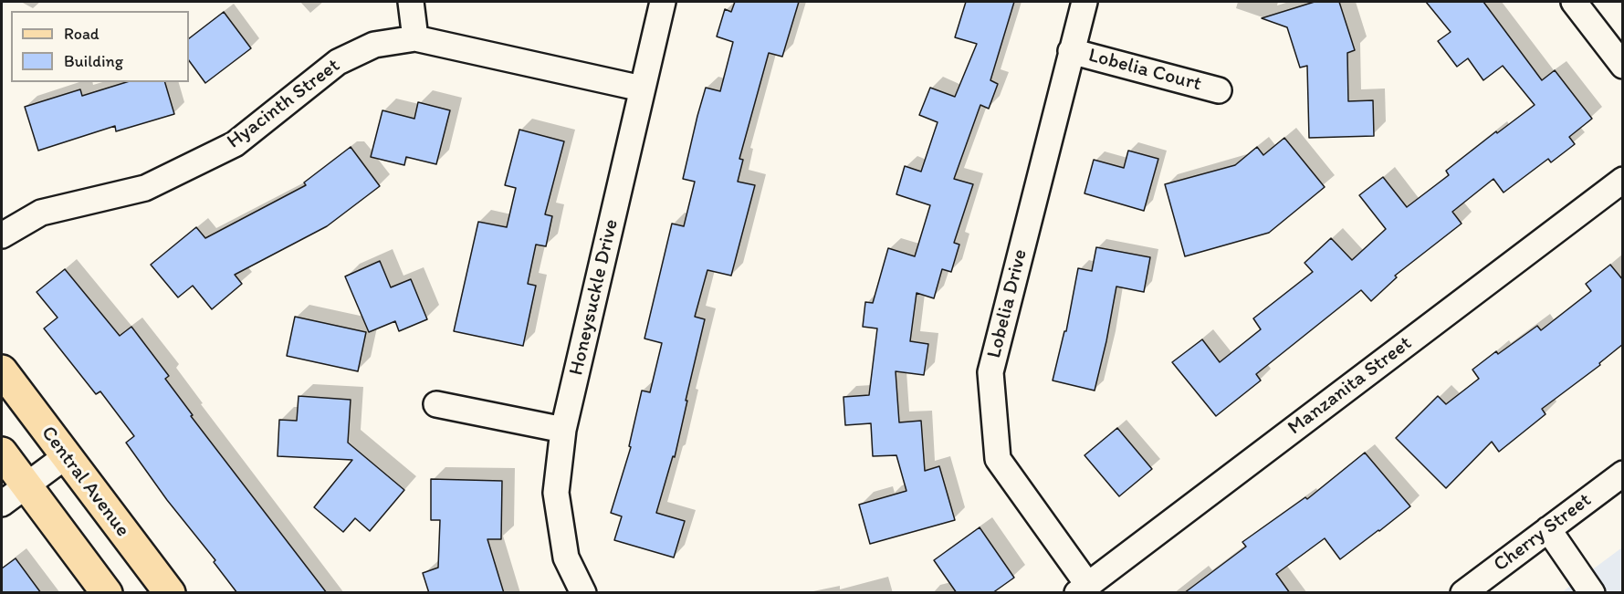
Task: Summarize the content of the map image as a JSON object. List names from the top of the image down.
{
  "streets": {
    "main road": ["Central Avenue"],
    "street": [
      "Lobelia Court",
      "Hyacinth Street",
      "Honeysuckle Drive",
      "Lobelia Drive",
      "Manzanita Street",
      "Cherry Street"
    ]
  },
  "crossings": [
    ["Lobelia Court", "Lobelia Drive"],
    ["Hyacinth Street", "Honeysuckle Drive"],
    ["Lobelia Drive", "Manzanita Street"]
  ],
  "legend": ["Road", "Building"]
}
